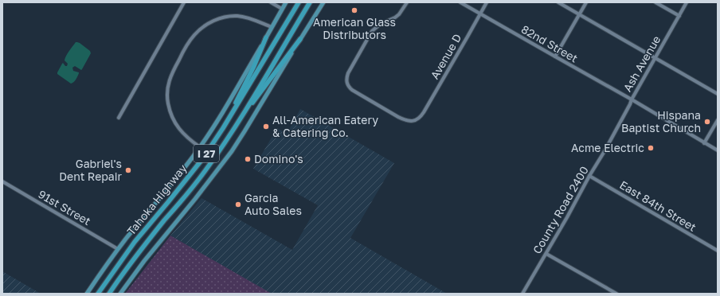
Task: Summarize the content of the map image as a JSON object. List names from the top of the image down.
{
  "streets": {
    "highway": ["I 27", "Tahoka Highway"],
    "street": [
      "82nd Street",
      "Avenue D",
      "Ash Avenue",
      "East 84th Street",
      "91st Street",
      "County Road 2400"
    ]
  },
  "crossings": [
    ["82nd Street", "Avenue D"],
    ["82nd Street", "Ash Avenue"],
    ["Ash Avenue", "County Road 2400"],
    ["Tahoka Highway", "91st Street"],
    ["East 84th Street", "County Road 2400"]
  ],
  "places": [
    "American Glass Distributors",
    "Hispana Baptist Church",
    "All-American Eatery & Catering Co.",
    "Acme Electric",
    "Domino's",
    "Gabriel's Dent Repair",
    "Garcia Auto Sales"
  ]
}
